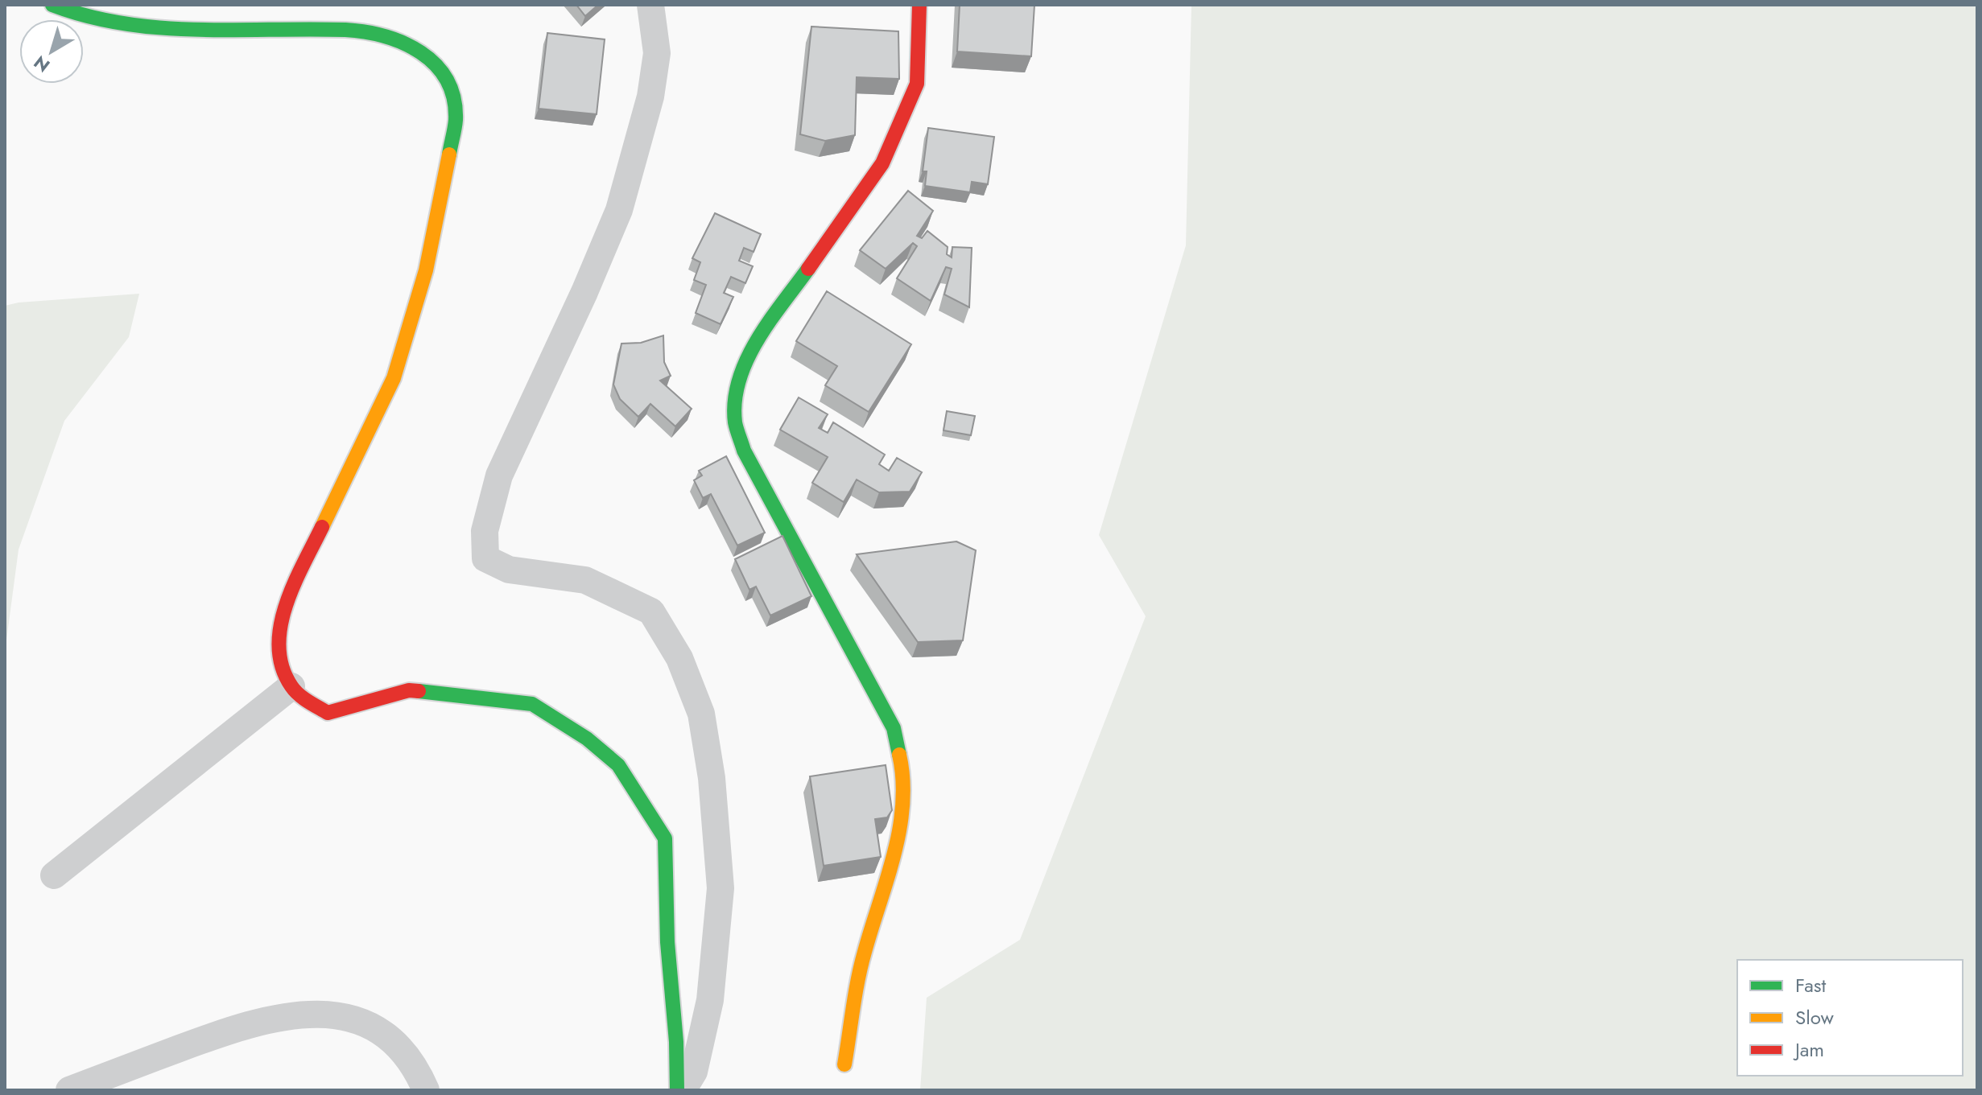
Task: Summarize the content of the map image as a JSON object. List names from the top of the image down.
{
  "legend": ["Fast", "Slow", "Jam"],
  "north": "bottom left"
}
